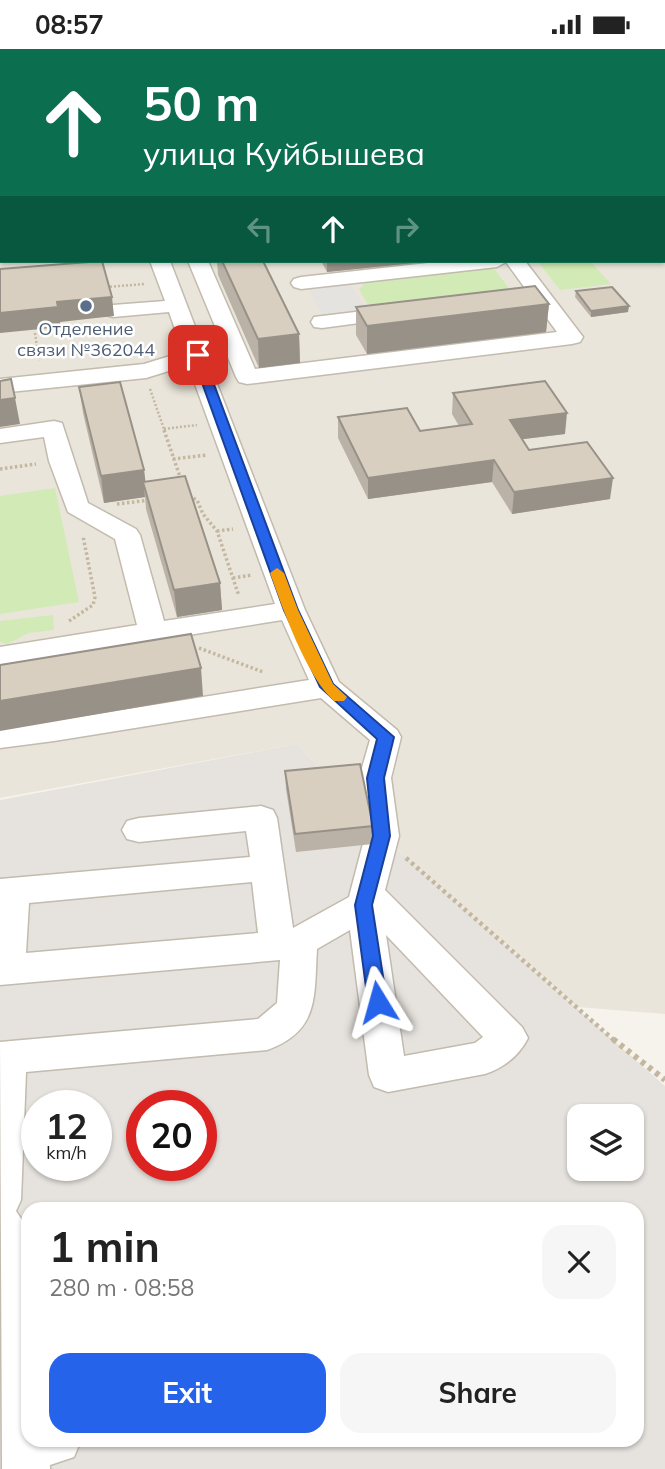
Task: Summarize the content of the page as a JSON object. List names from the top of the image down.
{
  "places": ["Отделение связи №362044"],
  "page": {
    "status": "08:57",
    "turn": ["50 m", "улица Куйбышева"],
    "speed": "12 km/h",
    "limit": "20",
    "heading": ["1 min", "280 m · 08:58"],
    "buttons": ["Exit", "Share"]
  }
}
